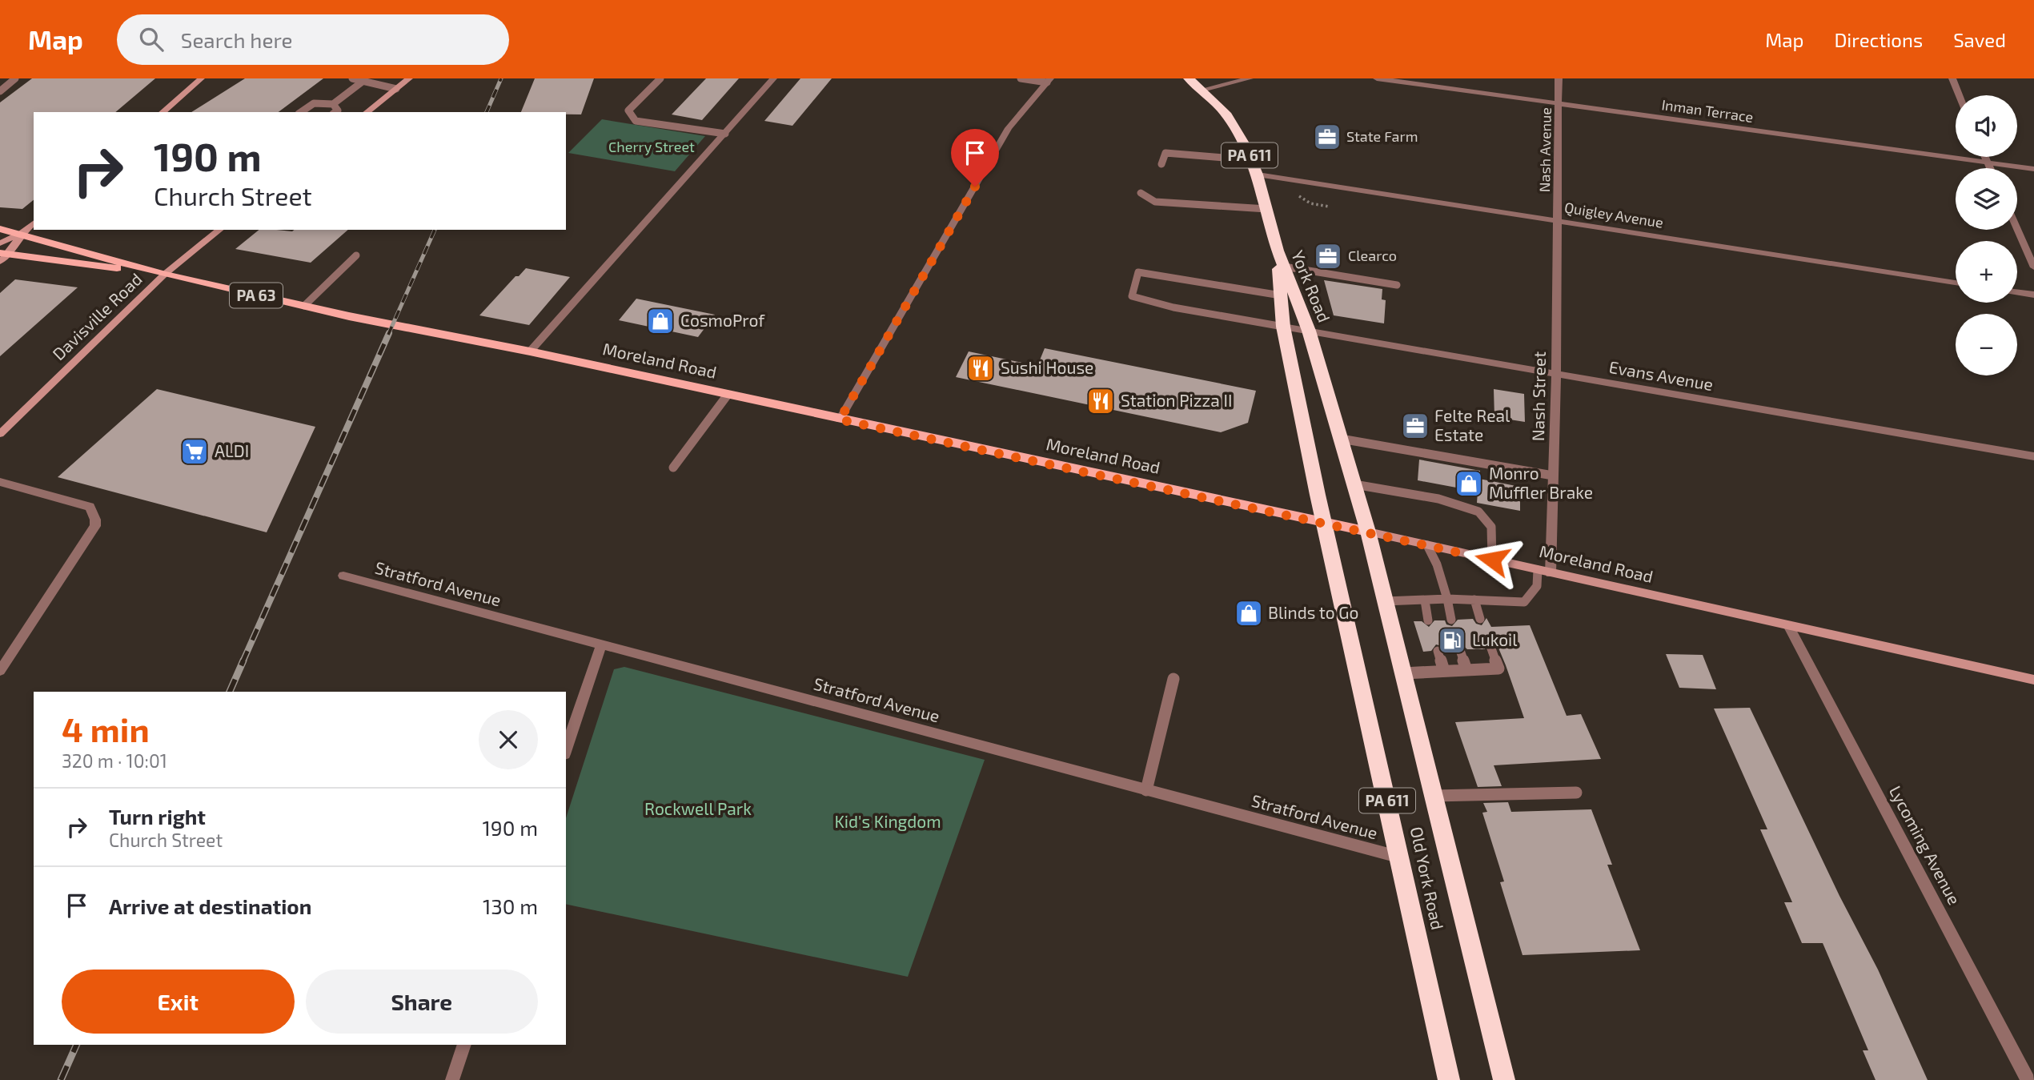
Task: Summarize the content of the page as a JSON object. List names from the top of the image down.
{
  "streets": {
    "highway": ["PA 611", "York Road", "Old York Road"],
    "main road": ["PA 63", "Davisville Road", "Moreland Road"],
    "street": [
      "Inman Terrace",
      "Nash Avenue",
      "Quigley Avenue",
      "Evans Avenue",
      "Nash Street",
      "Stratford Avenue",
      "Lycoming Avenue"
    ]
  },
  "crossings": [
    ["Inman Terrace", "Nash Avenue"],
    ["Nash Avenue", "Quigley Avenue"],
    ["Nash Avenue", "Nash Street"],
    ["PA 611", "Quigley Avenue"],
    ["PA 611", "York Road"],
    ["Quigley Avenue", "Nash Street"],
    ["York Road", "Moreland Road"],
    ["York Road", "Evans Avenue"],
    ["York Road", "Old York Road"],
    ["PA 63", "Davisville Road"],
    ["PA 63", "Moreland Road"],
    ["Davisville Road", "Moreland Road"],
    ["Moreland Road", "Nash Street"],
    ["Moreland Road", "Lycoming Avenue"],
    ["Moreland Road", "Old York Road"],
    ["Evans Avenue", "Nash Street"],
    ["Stratford Avenue", "Old York Road"]
  ],
  "parks": ["Cherry Street", "Rockwell Park", "Kid's Kingdom"],
  "places": {
    "office": ["State Farm", "Clearco", "Felte Real Estate"],
    "shop": ["CosmoProf", "Monro Muffler Brake", "Blinds to Go"],
    "restaurant": ["Sushi House", "Station Pizza II"],
    "supermarket": ["ALDI"],
    "fuel station": ["Lukoil"]
  },
  "page": {
    "header": "Map",
    "search": "Search here",
    "nav": ["Map", "Directions", "Saved"],
    "map_buttons": ["+", "−"],
    "turn": ["190 m", "Church Street"],
    "heading": ["4 min", "320 m · 10:01"],
    "list": [
      {
        "name": "Turn right",
        "note": "Church Street",
        "value": "190 m"
      },
      {
        "name": "Arrive at destination",
        "value": "130 m"
      }
    ],
    "buttons": ["Exit", "Share"]
  }
}
